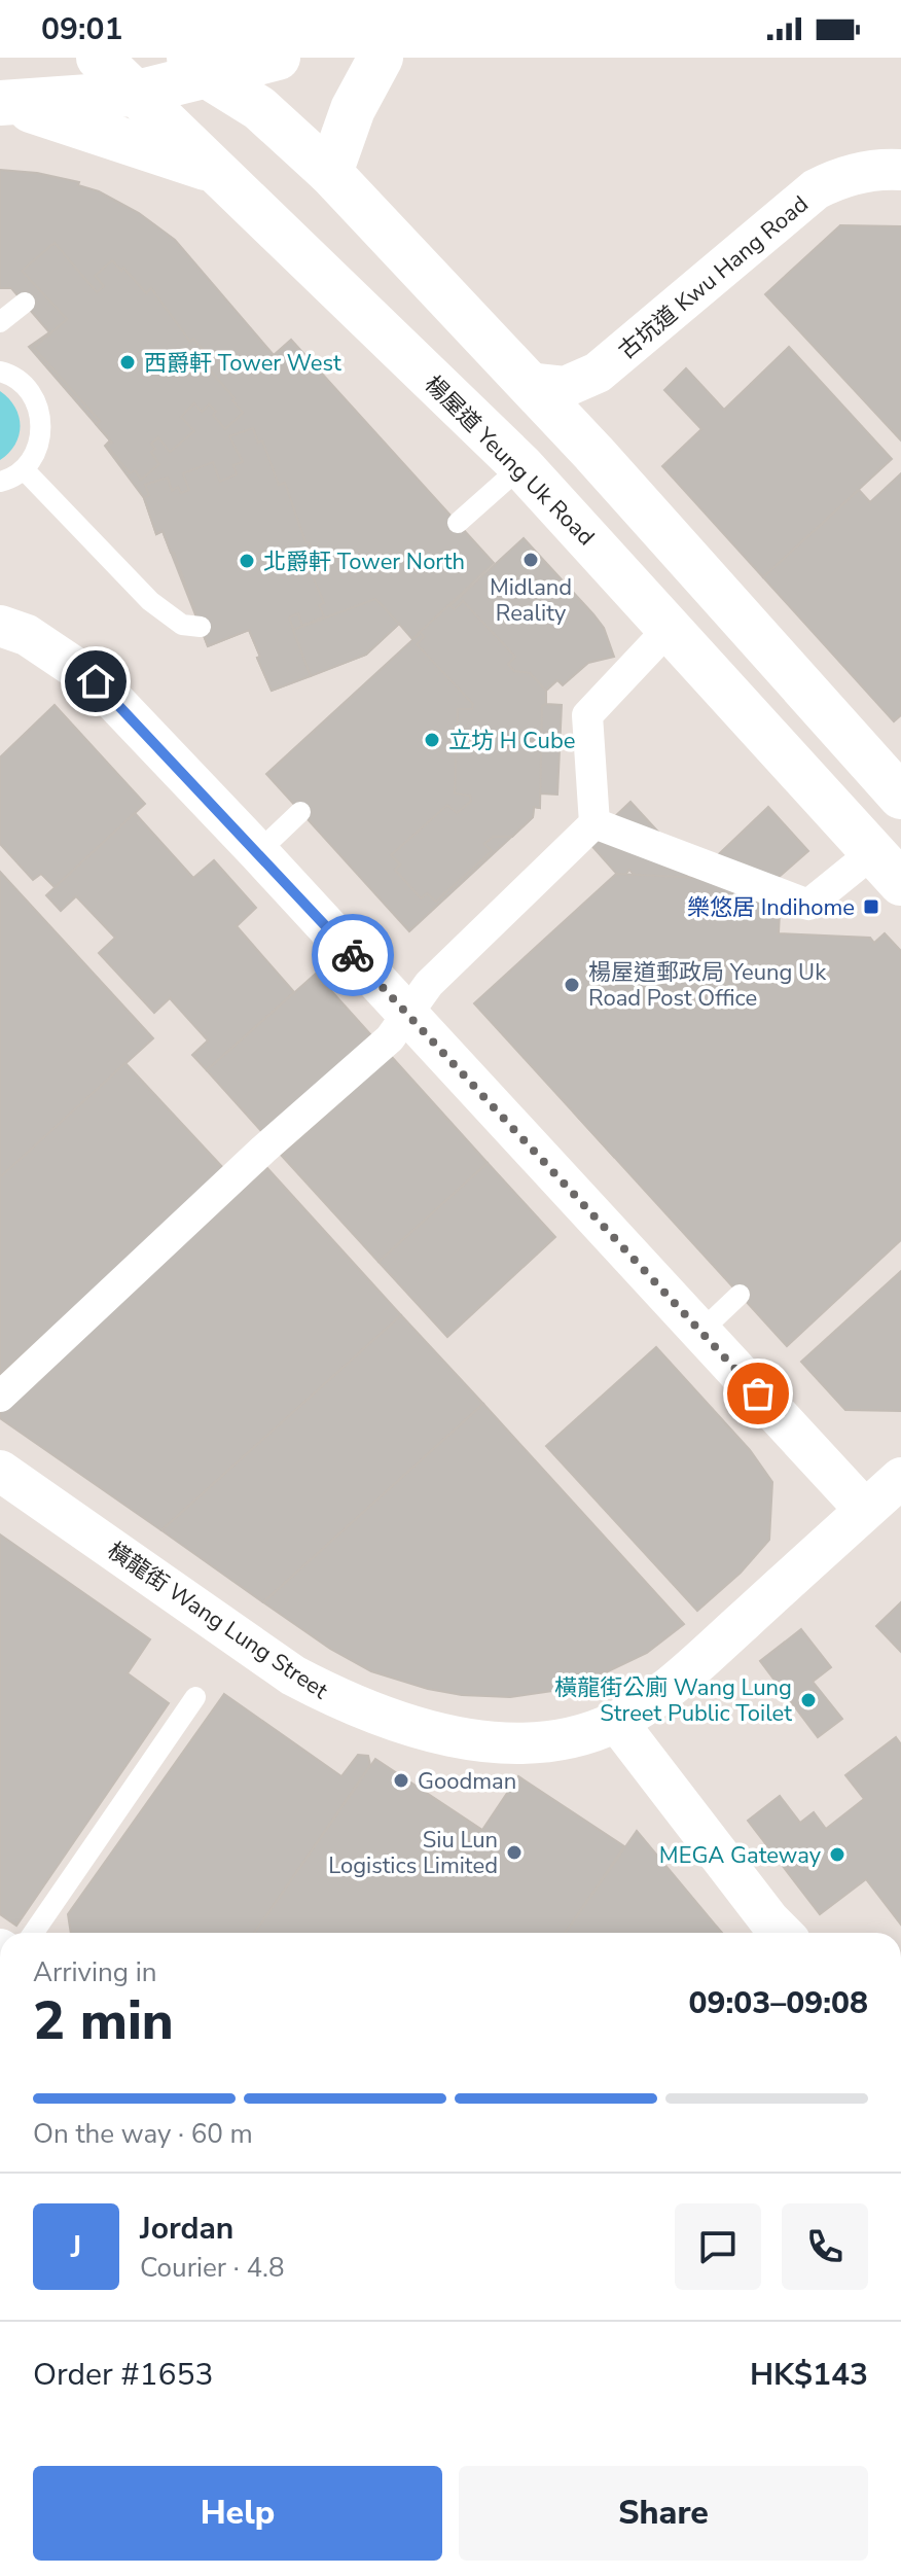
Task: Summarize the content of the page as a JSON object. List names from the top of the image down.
{
  "streets": {
    "main road": ["楊屋道 Yeung Uk Road"],
    "street": ["古坑道 Kwu Hang Road", "橫龍街 Wang Lung Street"]
  },
  "places": {
    "other": [
      "西爵軒 Tower West",
      "Midland Reality",
      "北爵軒 Tower North",
      "立坊 H Cube",
      "楊屋道郵政局 Yeung Uk Road Post Office",
      "橫龍街公廁 Wang Lung Street Public Toilet",
      "Goodman",
      "Siu Lun Logistics Limited",
      "MEGA Gateway"
    ],
    "transit": ["樂悠居 Indihome"]
  },
  "page": {
    "status": "09:01",
    "heading": ["2 min", "Arriving in", "09:03–09:08"],
    "panel": [
      "Jordan",
      "Courier · 4.8",
      "Order #1653",
      "HK$143"
    ],
    "bar": "On the way · 60 m",
    "round": "J",
    "buttons": ["Help", "Share"]
  }
}
